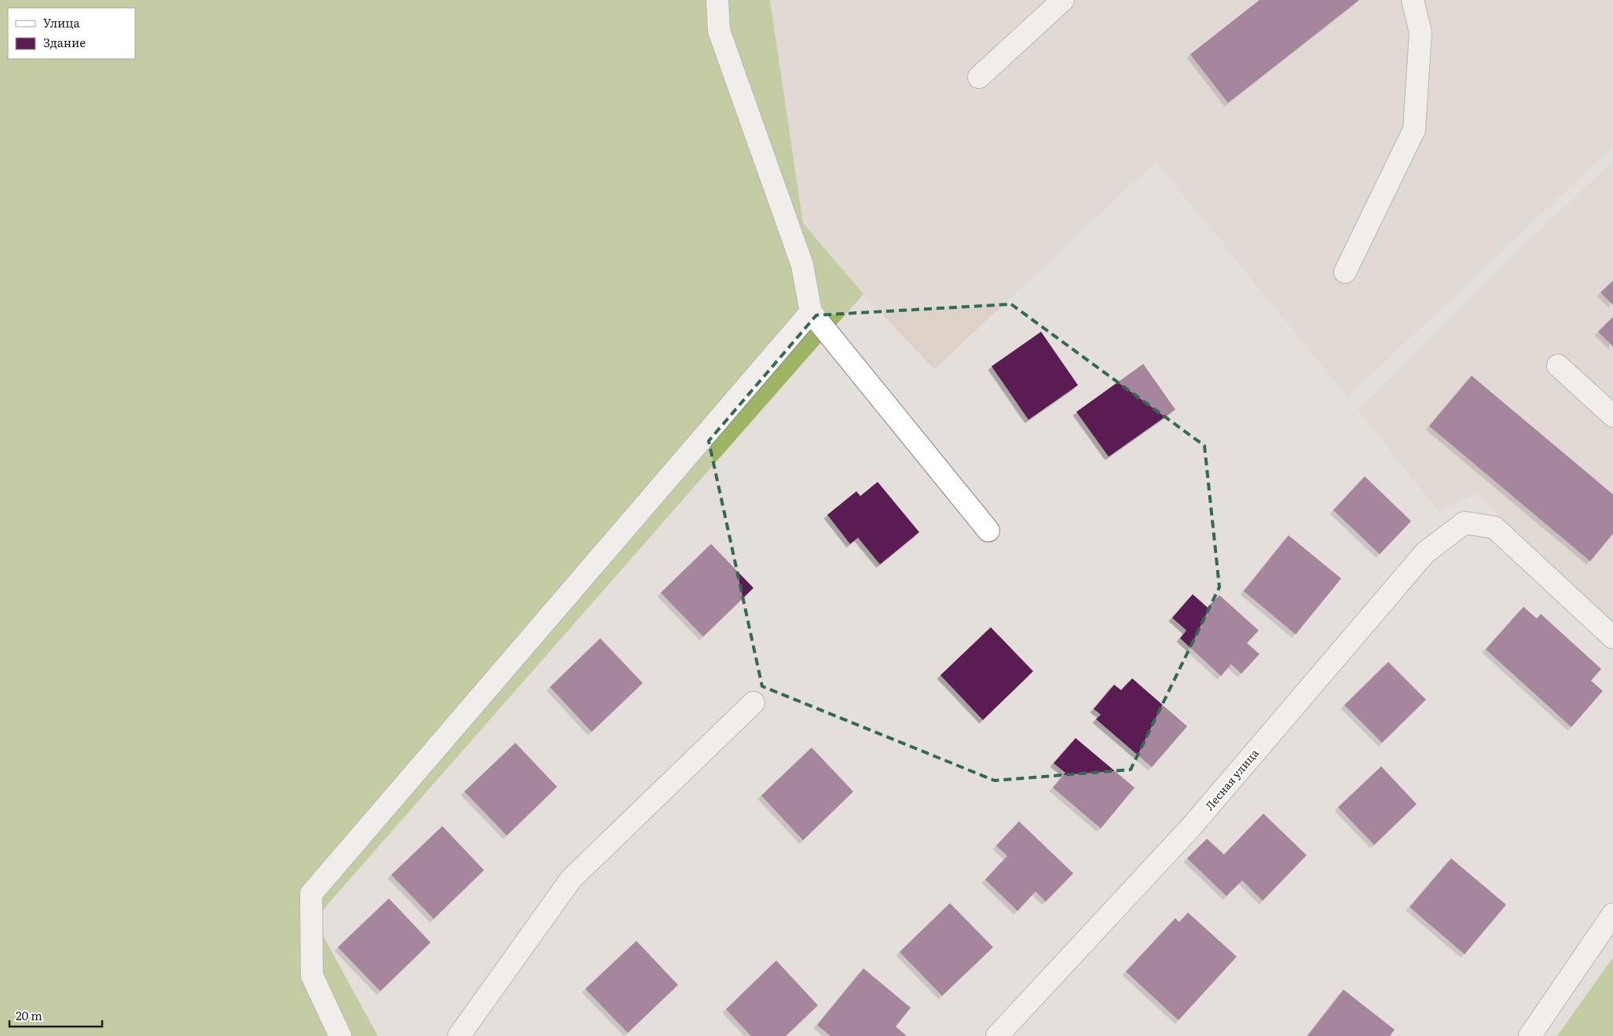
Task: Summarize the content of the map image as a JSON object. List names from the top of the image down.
{
  "streets": {
    "street": ["Лесная улица"]
  },
  "legend": ["Улица", "Здание"],
  "scale_bar": "20 m"
}
